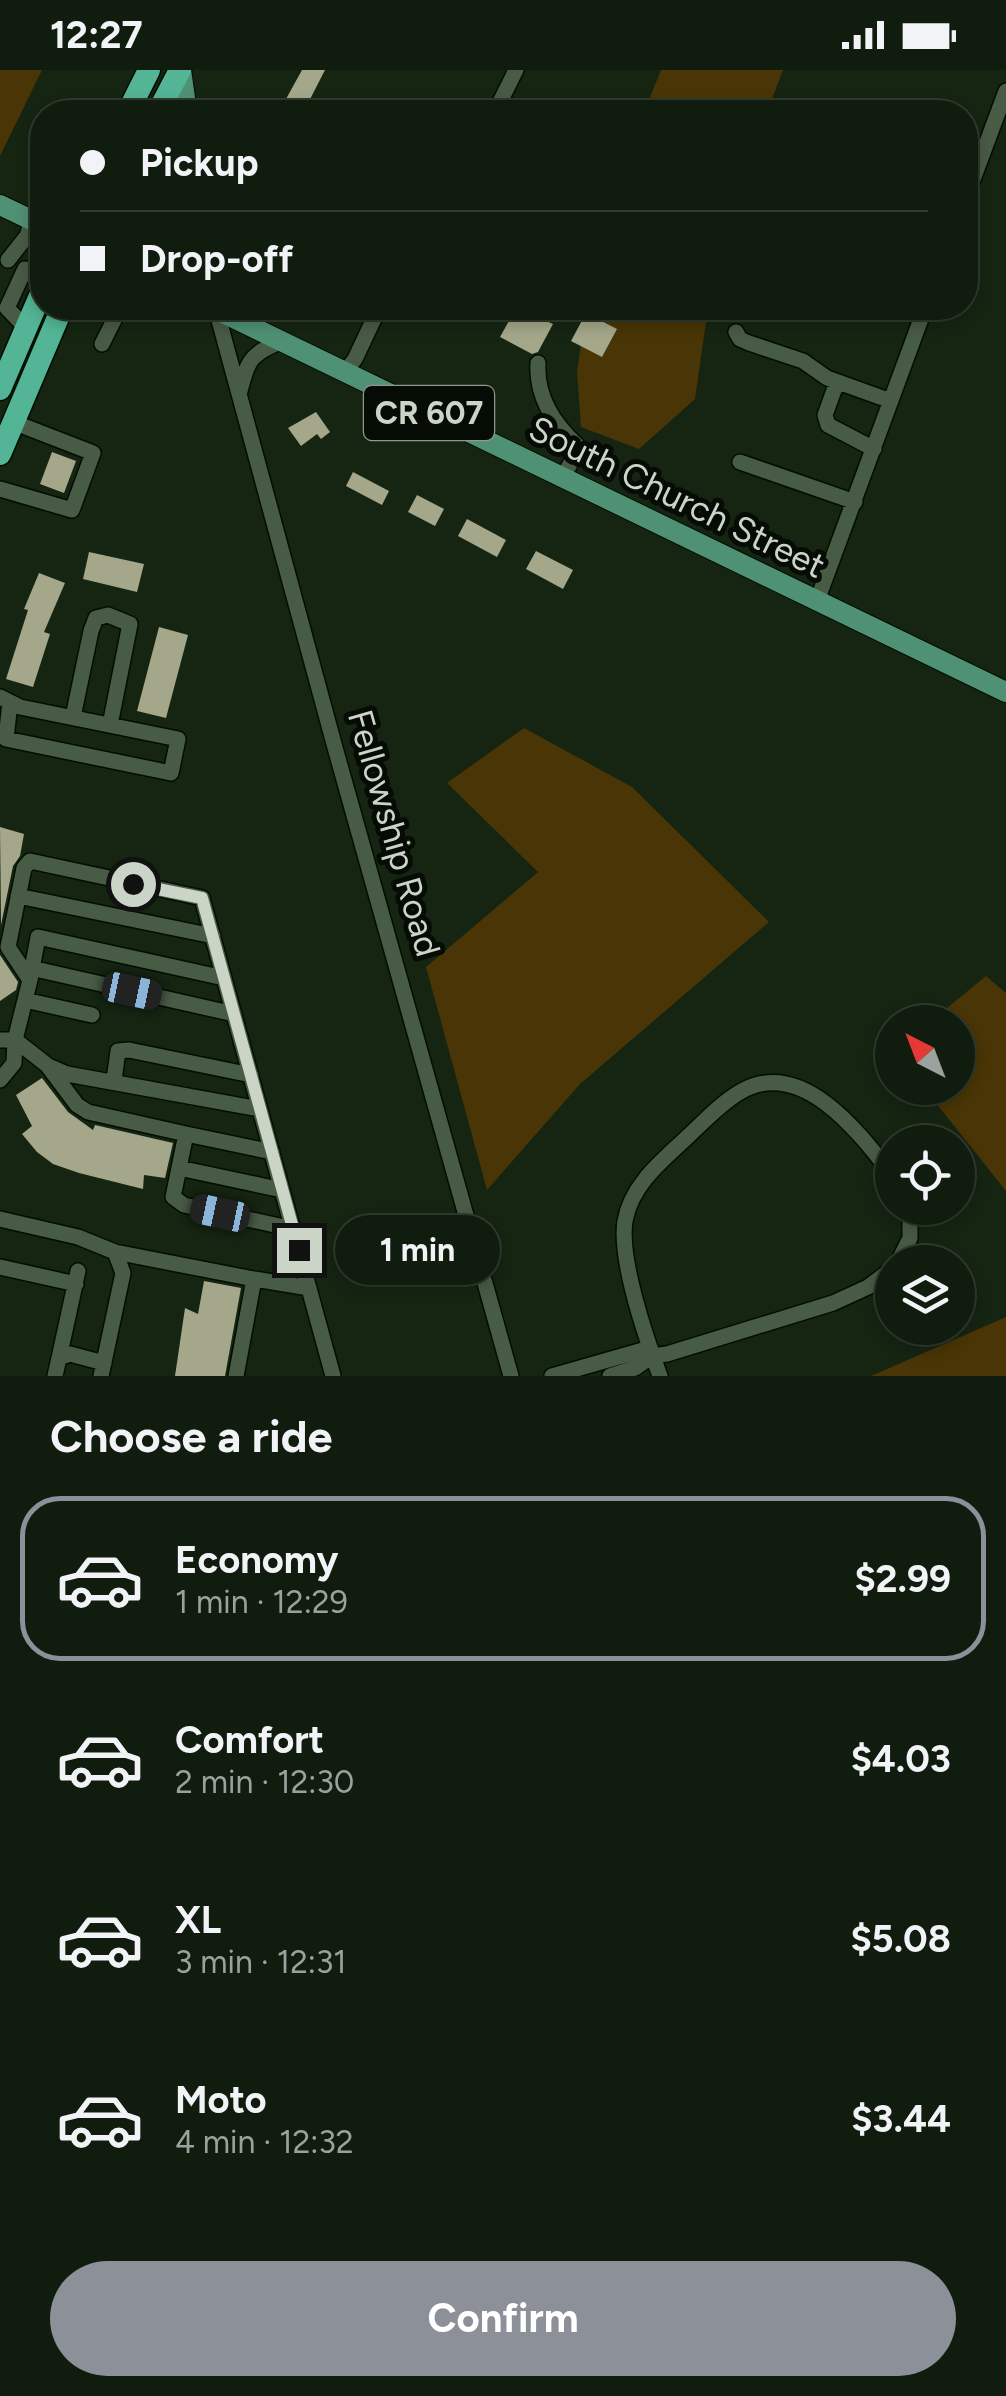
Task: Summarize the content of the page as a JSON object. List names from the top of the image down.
{
  "streets": {
    "main road": ["CR 607", "South Church Street"],
    "street": ["Fellowship Road"]
  },
  "north": "top left",
  "page": {
    "status": "12:27",
    "banner": ["Pickup", "Drop-off"],
    "bubble": "1 min",
    "heading": "Choose a ride",
    "list": [
      {
        "name": "Economy",
        "note": "1 min · 12:29",
        "value": "$2.99"
      },
      {
        "name": "Comfort",
        "note": "2 min · 12:30",
        "value": "$4.03"
      },
      {
        "name": "XL",
        "note": "3 min · 12:31",
        "value": "$5.08"
      },
      {
        "name": "Moto",
        "note": "4 min · 12:32",
        "value": "$3.44"
      }
    ],
    "buttons": "Confirm"
  }
}
